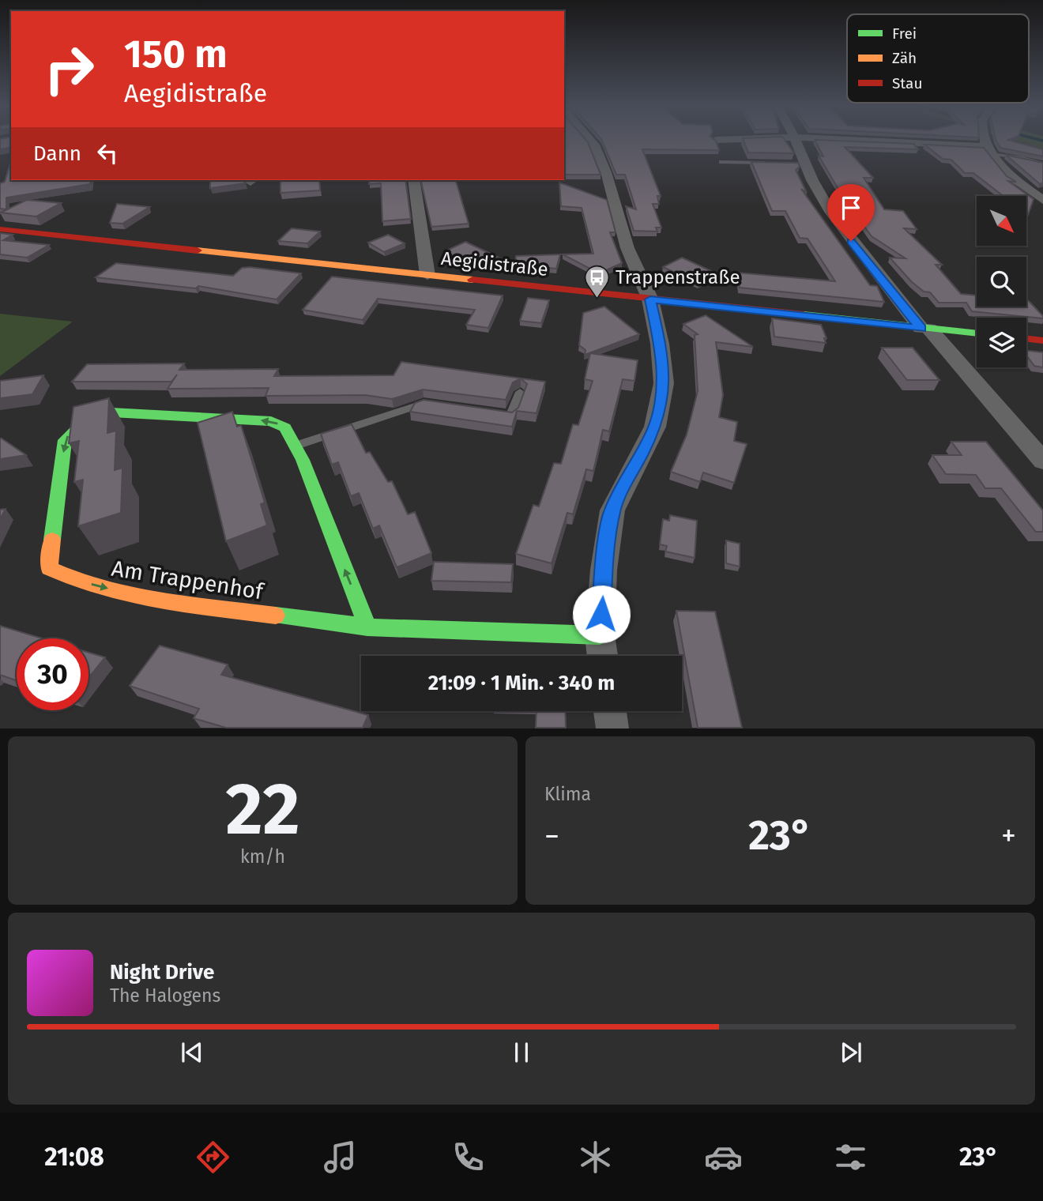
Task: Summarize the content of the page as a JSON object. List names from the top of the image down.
{
  "streets": {
    "street": ["Aegidistraße", "Am Trappenhof"]
  },
  "places": {
    "bus stop": ["Trappenstraße"]
  },
  "legend": ["Frei", "Zäh", "Stau"],
  "north": "bottom right",
  "page": {
    "turn": ["150 m", "Aegidistraße"],
    "then": "Dann",
    "limit": "30",
    "trip": "21:09 · 1 Min. · 340 m",
    "tile": [
      ["22", "km/h"],
      "Klima"
    ],
    "heat": ["−", "23°", "+"],
    "song": ["Night Drive", "The Halogens"],
    "tabs": ["21:08", "23°"]
  }
}
